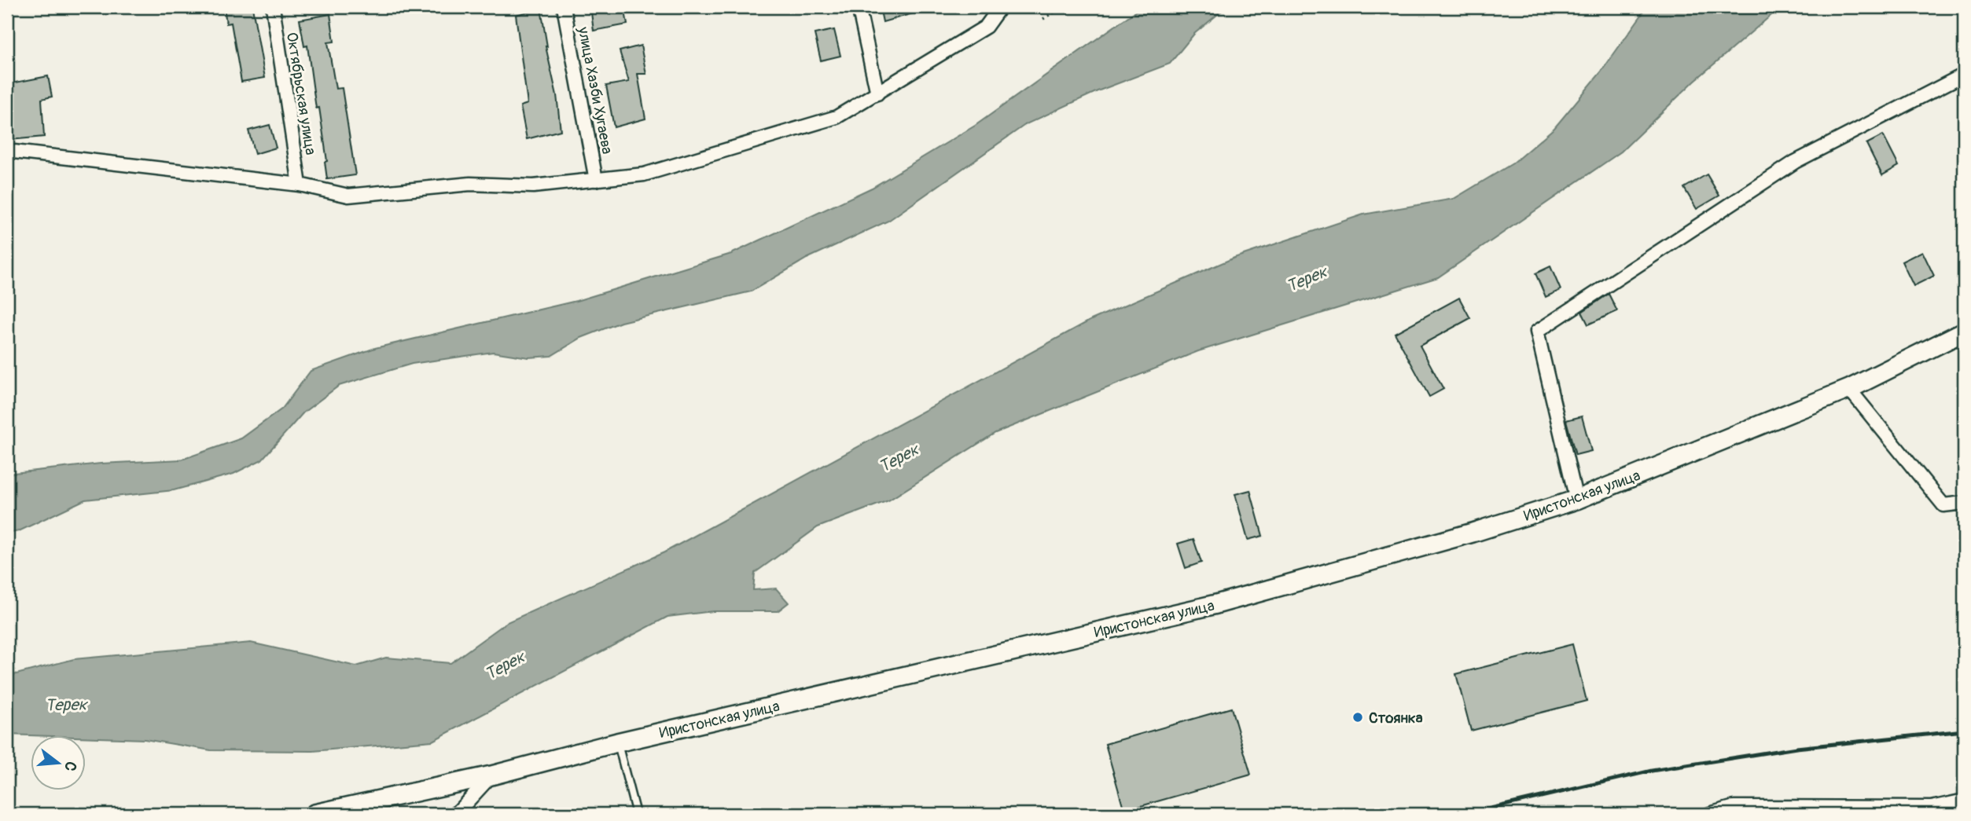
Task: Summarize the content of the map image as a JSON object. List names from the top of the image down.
{
  "streets": {
    "main road": ["Иристонская улица"],
    "street": ["улица Хазби Хугаева", "Октябрьская улица"]
  },
  "water": ["Терек"],
  "places": ["Стоянка"],
  "north": "right"
}
